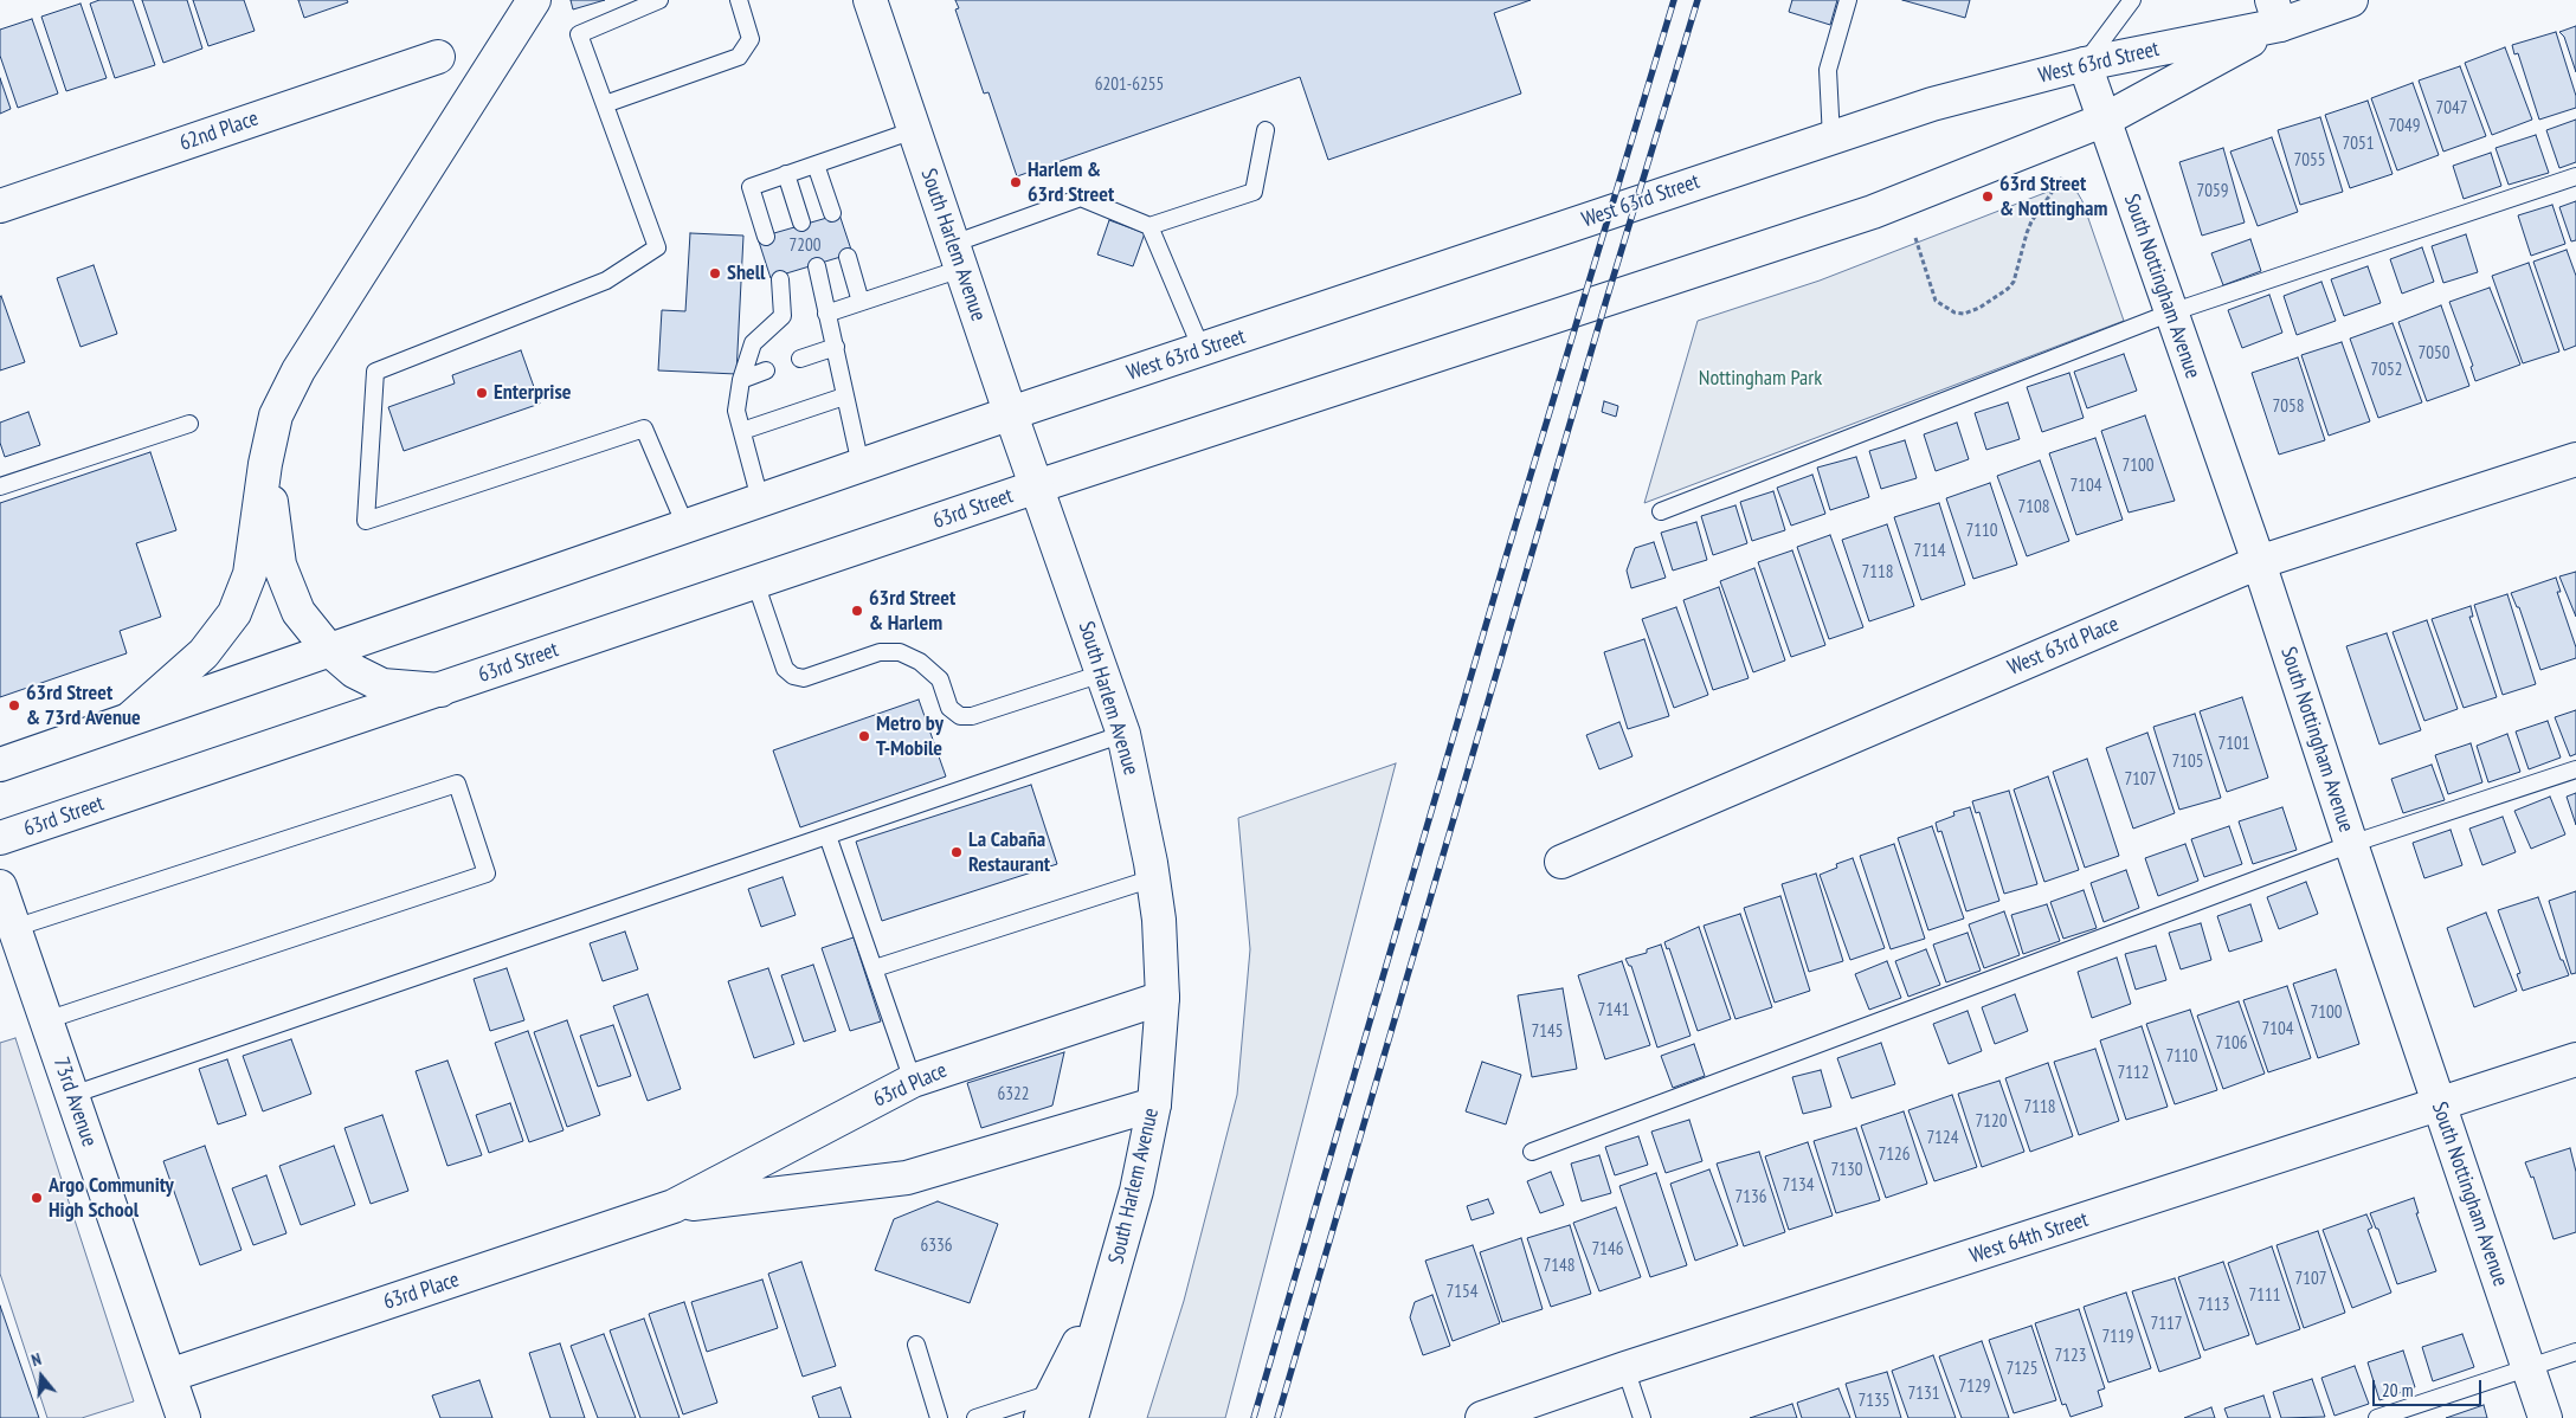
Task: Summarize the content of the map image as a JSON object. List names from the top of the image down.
{
  "streets": {
    "main road": [
      "West 63rd Street",
      "62nd Place",
      "South Harlem Avenue",
      "South Nottingham Avenue",
      "63rd Street",
      "West 63rd Place",
      "63rd Place",
      "73rd Avenue",
      "West 64th Street"
    ]
  },
  "crossings": [
    ["West 63rd Street", "South Harlem Avenue"],
    ["West 63rd Street", "South Nottingham Avenue"],
    ["West 63rd Street", "63rd Street"],
    ["South Harlem Avenue", "63rd Street"],
    ["South Harlem Avenue", "63rd Place"],
    ["South Nottingham Avenue", "West 63rd Place"],
    ["South Nottingham Avenue", "West 64th Street"],
    ["63rd Place", "73rd Avenue"]
  ],
  "parks": ["Nottingham Park"],
  "places": [
    "Harlem & 63rd Street",
    "63rd Street & Nottingham",
    "Shell",
    "Enterprise",
    "63rd Street & Harlem",
    "63rd Street & 73rd Avenue",
    "Metro by T-Mobile",
    "La Cabaña Restaurant",
    "Argo Community High School"
  ],
  "house_numbers": [
    "6201-6255",
    "7047",
    "7049",
    "7051",
    "7055",
    "7059",
    "7200",
    "7050",
    "7052",
    "7058",
    "7100",
    "7104",
    "7108",
    "7110",
    "7114",
    "7118",
    "7101",
    "7105",
    "7107",
    "7141",
    "7100",
    "7104",
    "7145",
    "7106",
    "7110",
    "7112",
    "6322",
    "7118",
    "7120",
    "7124",
    "7126",
    "7130",
    "7134",
    "7136",
    "6336",
    "7146",
    "7148",
    "7107",
    "7154",
    "7111",
    "7113",
    "7117",
    "7119",
    "7123",
    "7125",
    "7129",
    "7131",
    "7135"
  ],
  "scale_bar": "20 m",
  "north": "top"
}
